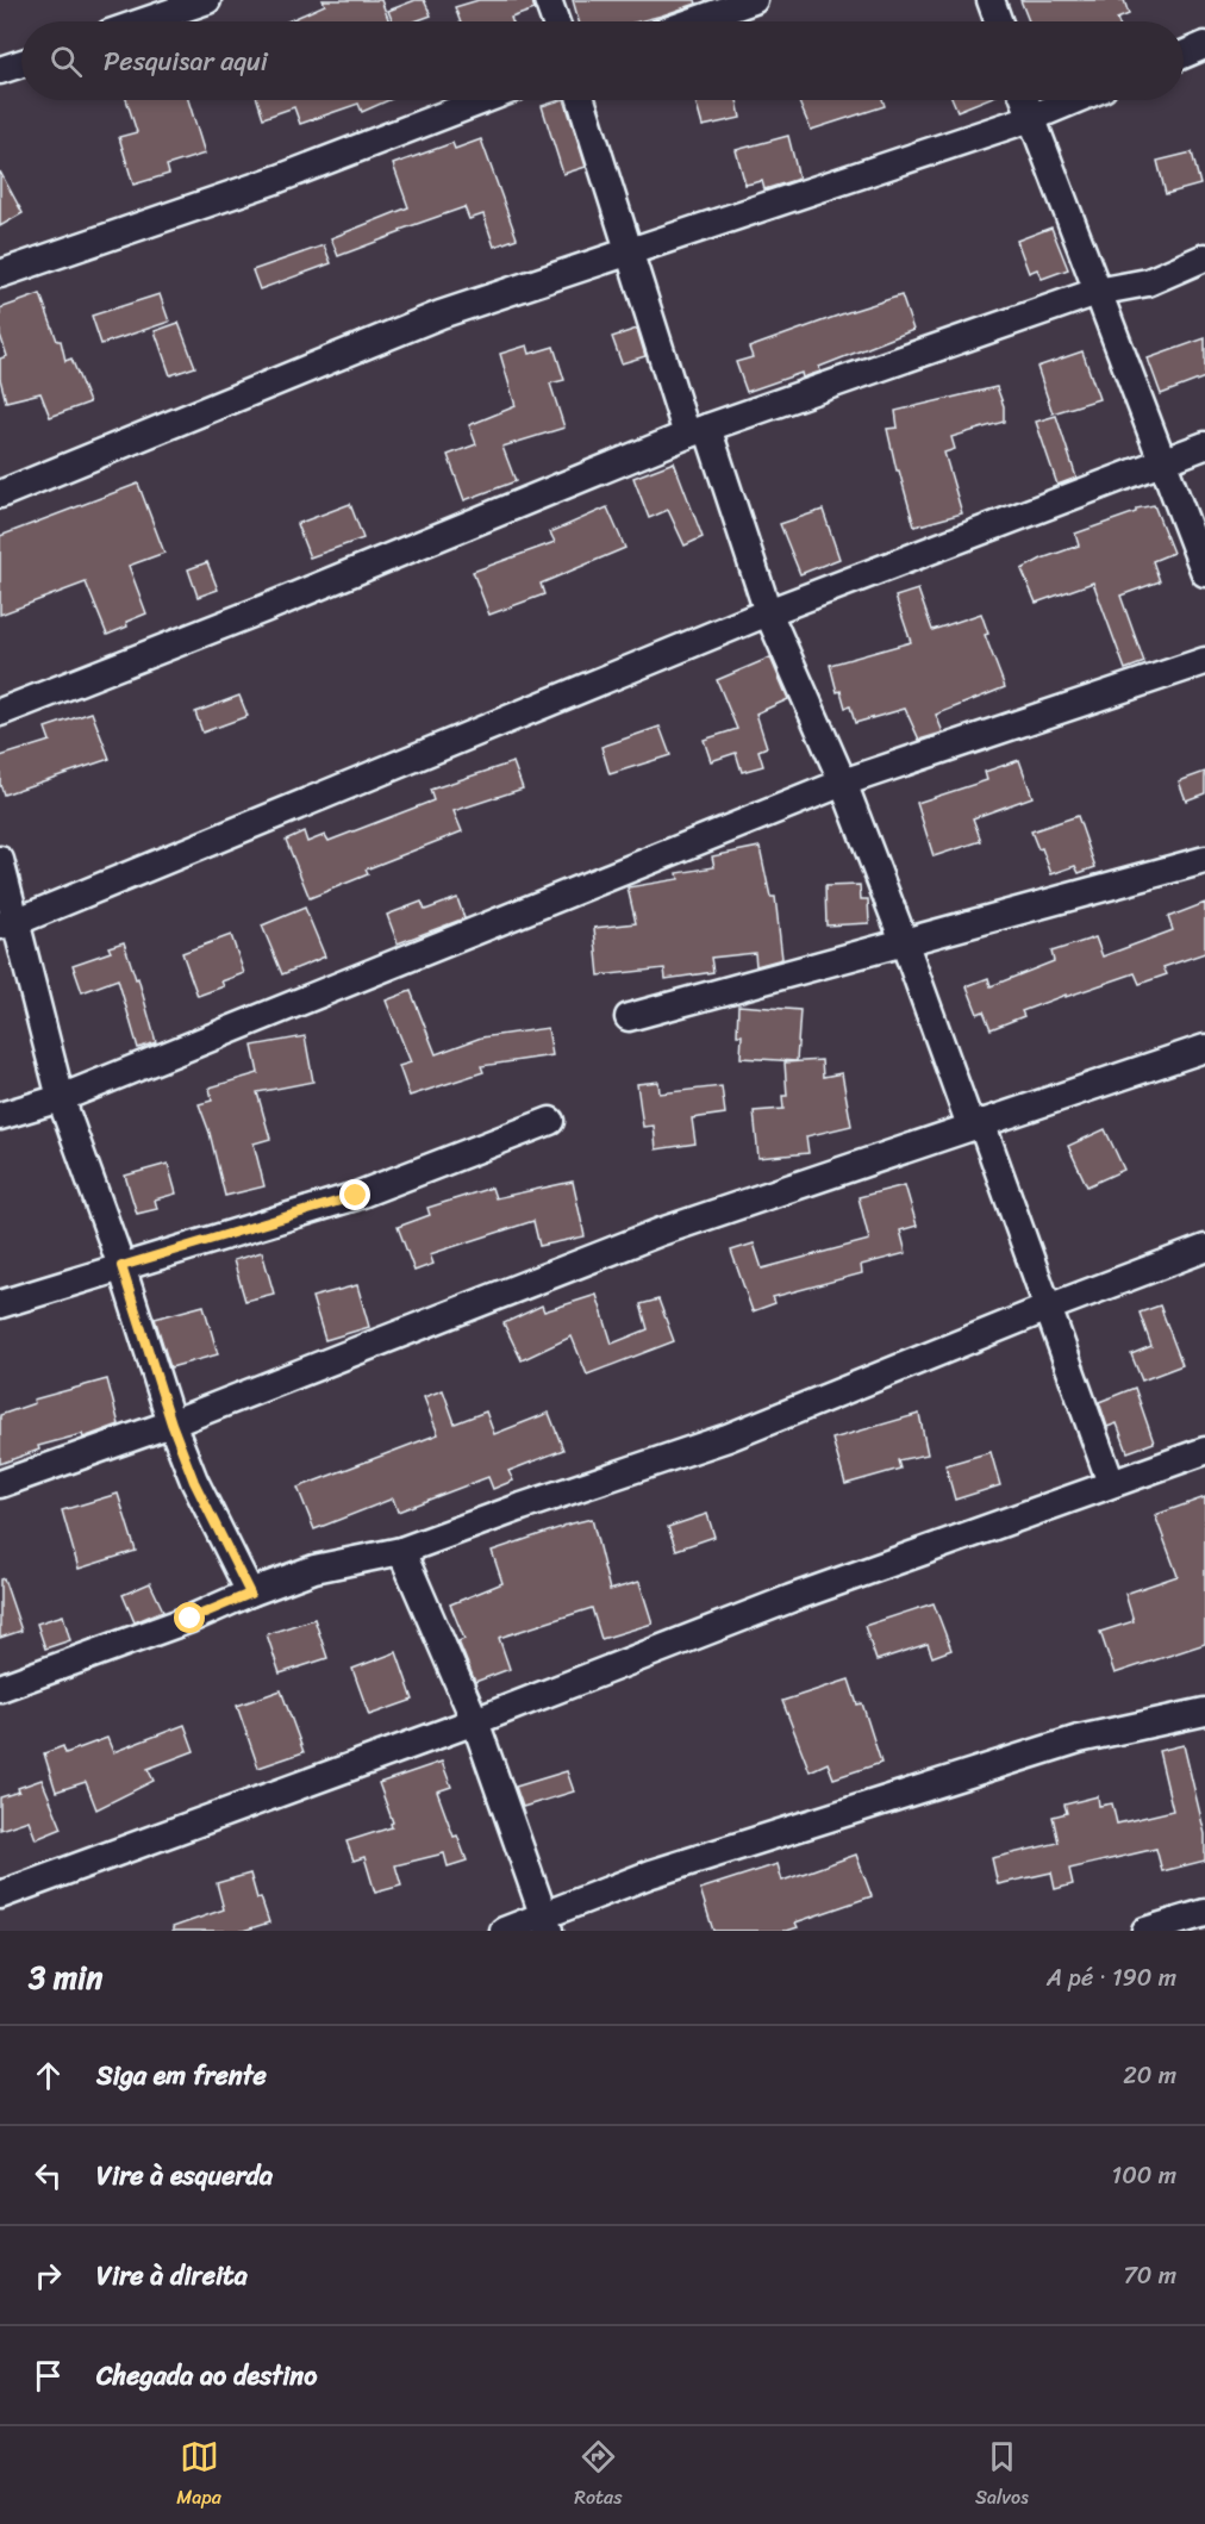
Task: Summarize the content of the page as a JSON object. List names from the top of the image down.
{
  "page": {
    "search": "Pesquisar aqui",
    "heading": ["3 min", "A pé · 190 m"],
    "list": [
      ["Siga em frente", "20 m"],
      ["Vire à esquerda", "100 m"],
      ["Vire à direita", "70 m"],
      "Chegada ao destino"
    ],
    "nav": ["Mapa", "Rotas", "Salvos"]
  }
}
